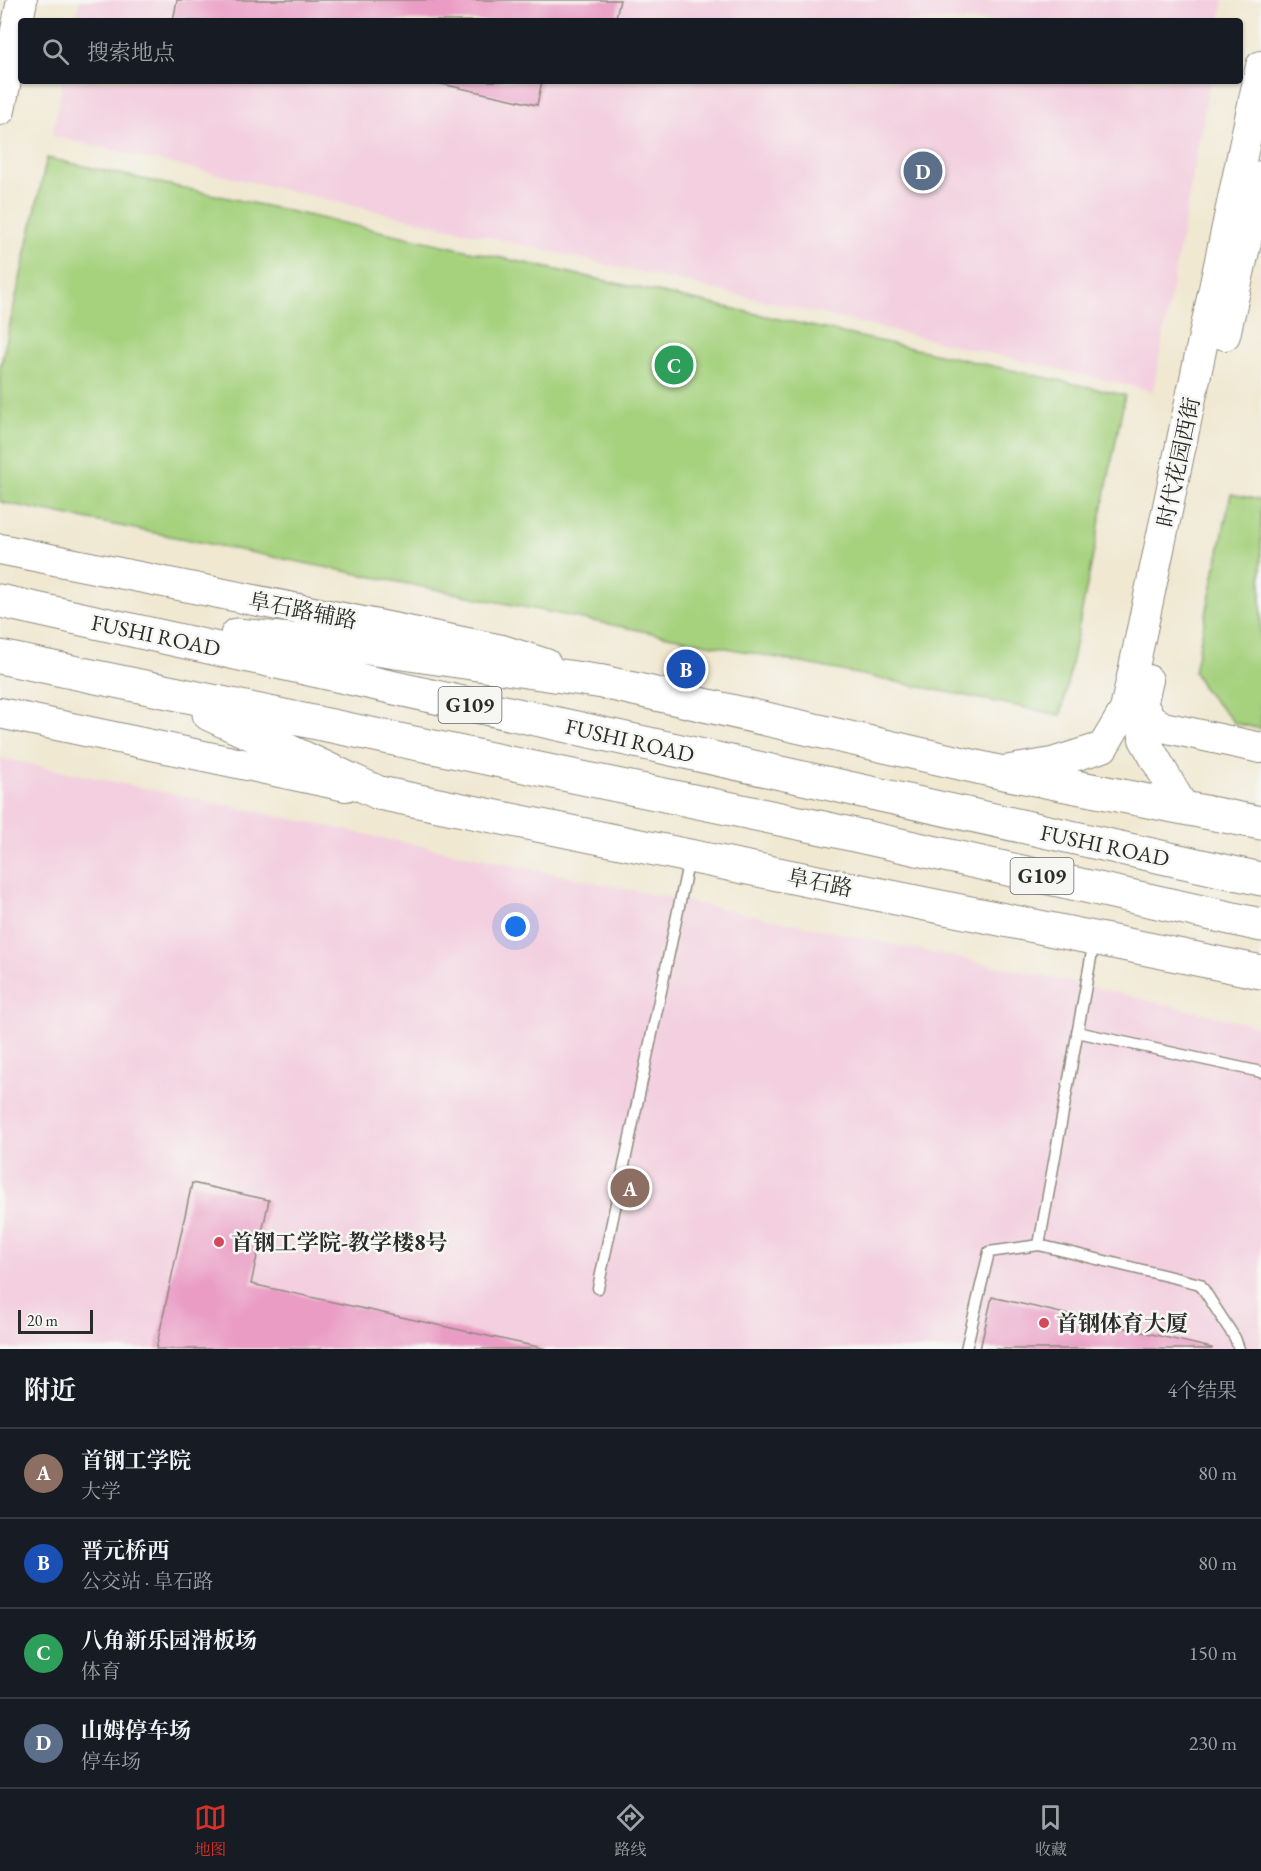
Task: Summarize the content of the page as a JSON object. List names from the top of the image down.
{
  "streets": {
    "main road": ["FUSHI ROAD", "G109", "阜石路"],
    "street": ["时代花园西街", "阜石路辅路"]
  },
  "crossings": [
    ["FUSHI ROAD", "阜石路"]
  ],
  "places": ["首钢工学院-教学楼8号", "首钢体育大厦"],
  "scale_bar": "20 m",
  "page": {
    "search": "搜索地点",
    "pins": [
      "D",
      "C",
      "B",
      "A"
    ],
    "scale": "20 m",
    "heading": ["附近", "4个结果"],
    "list": [
      {
        "mark": "A",
        "name": "首钢工学院",
        "note": "大学",
        "value": "80 m"
      },
      {
        "mark": "B",
        "name": "晋元桥西",
        "note": "公交站 · 阜石路",
        "value": "80 m"
      },
      {
        "mark": "C",
        "name": "八角新乐园滑板场",
        "note": "体育",
        "value": "150 m"
      },
      {
        "mark": "D",
        "name": "山姆停车场",
        "note": "停车场",
        "value": "230 m"
      }
    ],
    "nav": ["地图", "路线", "收藏"]
  }
}
